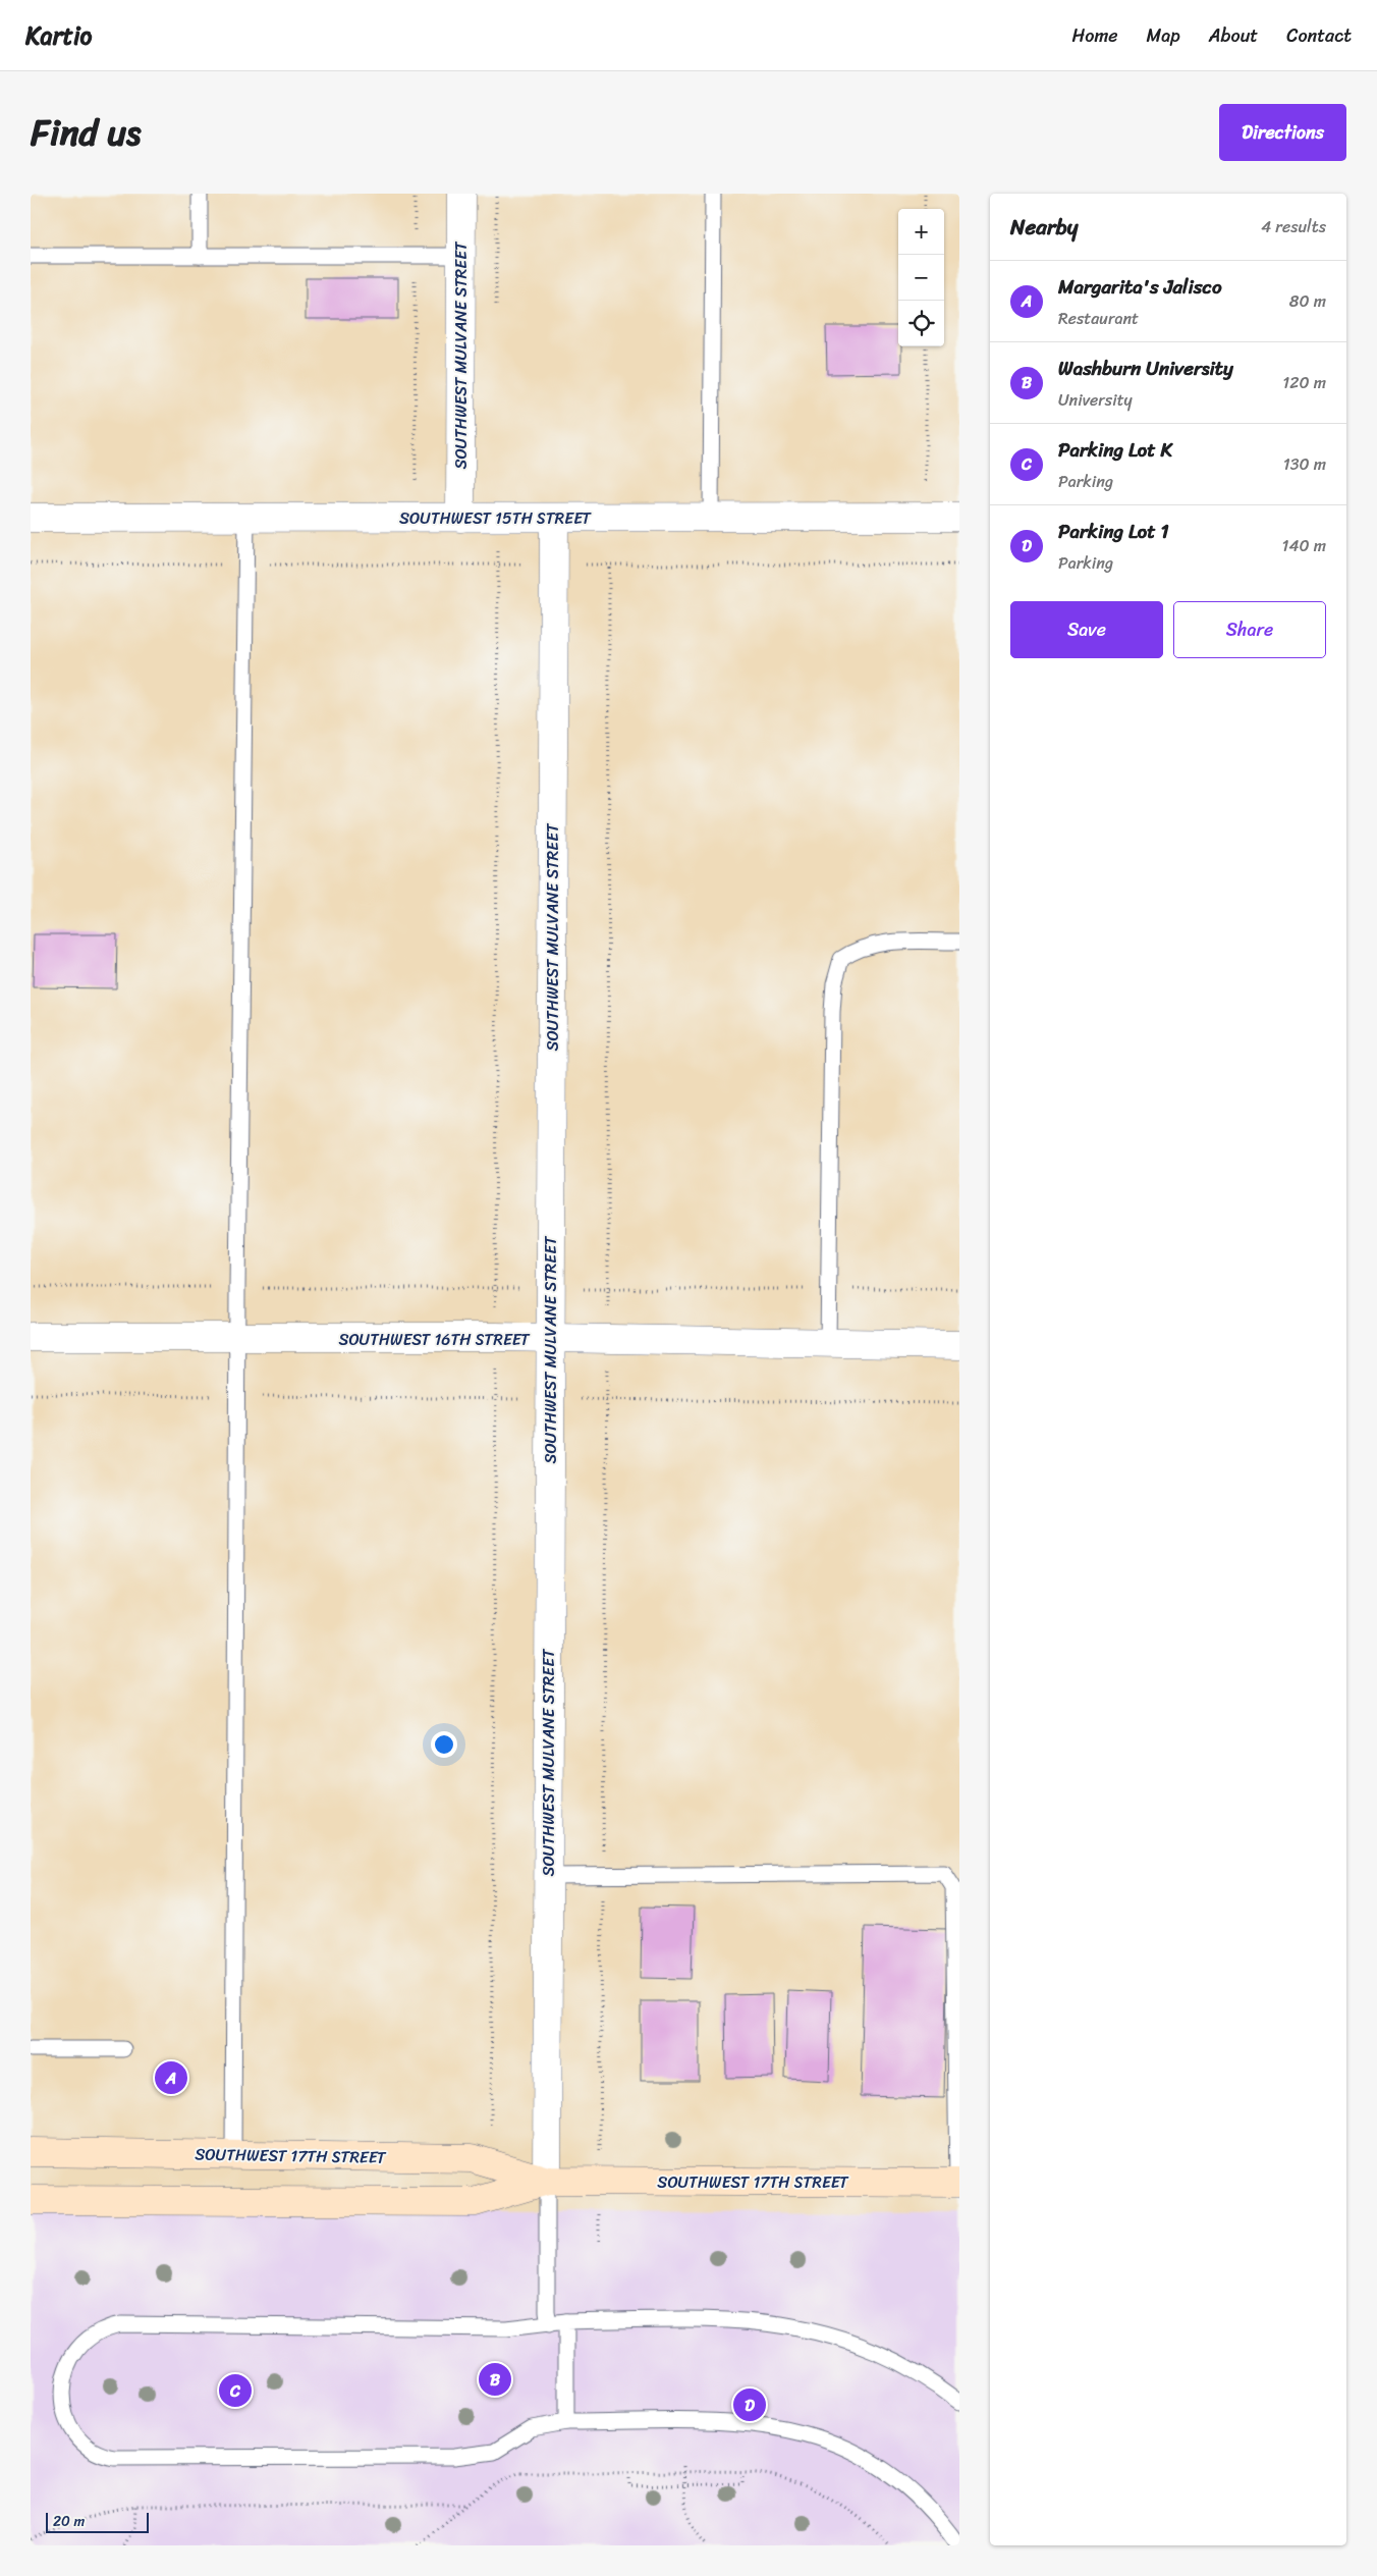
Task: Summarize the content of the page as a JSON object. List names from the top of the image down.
{
  "streets": {
    "main road": ["SOUTHWEST 17TH STREET"],
    "street": ["SOUTHWEST MULVANE STREET", "SOUTHWEST 15TH STREET", "SOUTHWEST 16TH STREET"]
  },
  "crossings": [
    ["SOUTHWEST MULVANE STREET", "SOUTHWEST 15TH STREET"],
    ["SOUTHWEST MULVANE STREET", "SOUTHWEST 16TH STREET"],
    ["SOUTHWEST MULVANE STREET", "SOUTHWEST 17TH STREET"]
  ],
  "scale_bar": "20 m",
  "page": {
    "header": "Kartio",
    "nav": [
      "Home",
      "Map",
      "About",
      "Contact"
    ],
    "title": "Find us",
    "buttons": [
      "Directions",
      ["Save", "Share"]
    ],
    "heading": ["Nearby", "4 results"],
    "map_buttons": ["+", "−"],
    "list": [
      {
        "mark": "A",
        "name": "Margarita's Jalisco",
        "note": "Restaurant",
        "value": "80 m"
      },
      {
        "mark": "B",
        "name": "Washburn University",
        "note": "University",
        "value": "120 m"
      },
      {
        "mark": "C",
        "name": "Parking Lot K",
        "note": "Parking",
        "value": "130 m"
      },
      {
        "mark": "D",
        "name": "Parking Lot 1",
        "note": "Parking",
        "value": "140 m"
      }
    ],
    "pins": [
      "A",
      "B",
      "C",
      "D"
    ],
    "scale": "20 m"
  }
}
